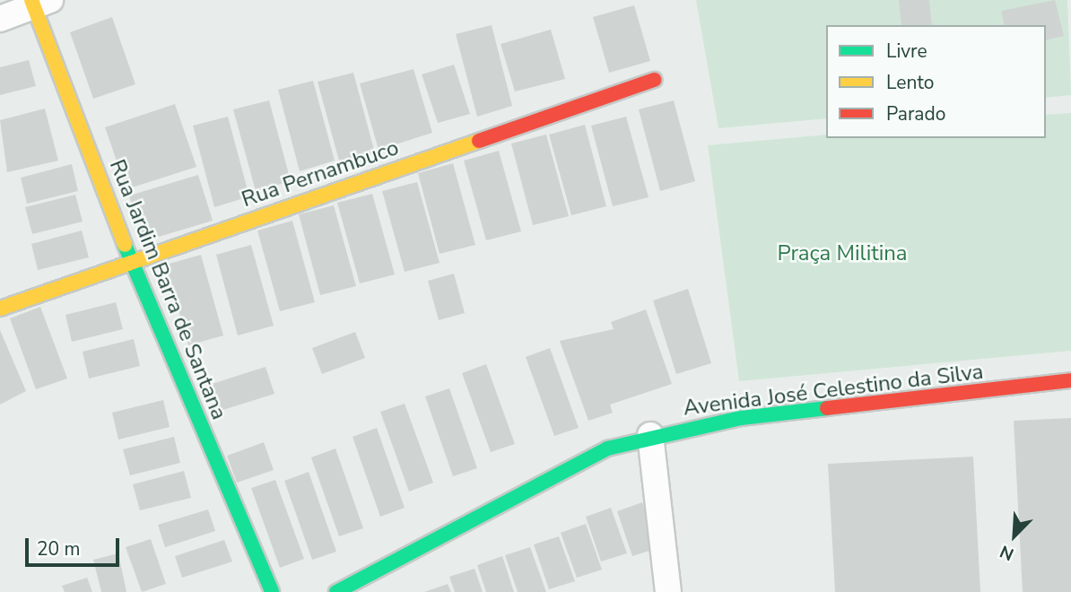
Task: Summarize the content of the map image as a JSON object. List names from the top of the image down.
{
  "streets": {
    "street": ["Rua Pernambuco", "Rua Jardim Barra de Santana", "Avenida José Celestino da Silva"]
  },
  "crossings": [
    ["Rua Pernambuco", "Rua Jardim Barra de Santana"]
  ],
  "parks": ["Praça Militina"],
  "legend": ["Livre", "Lento", "Parado"],
  "scale_bar": "20 m",
  "north": "bottom left"
}
